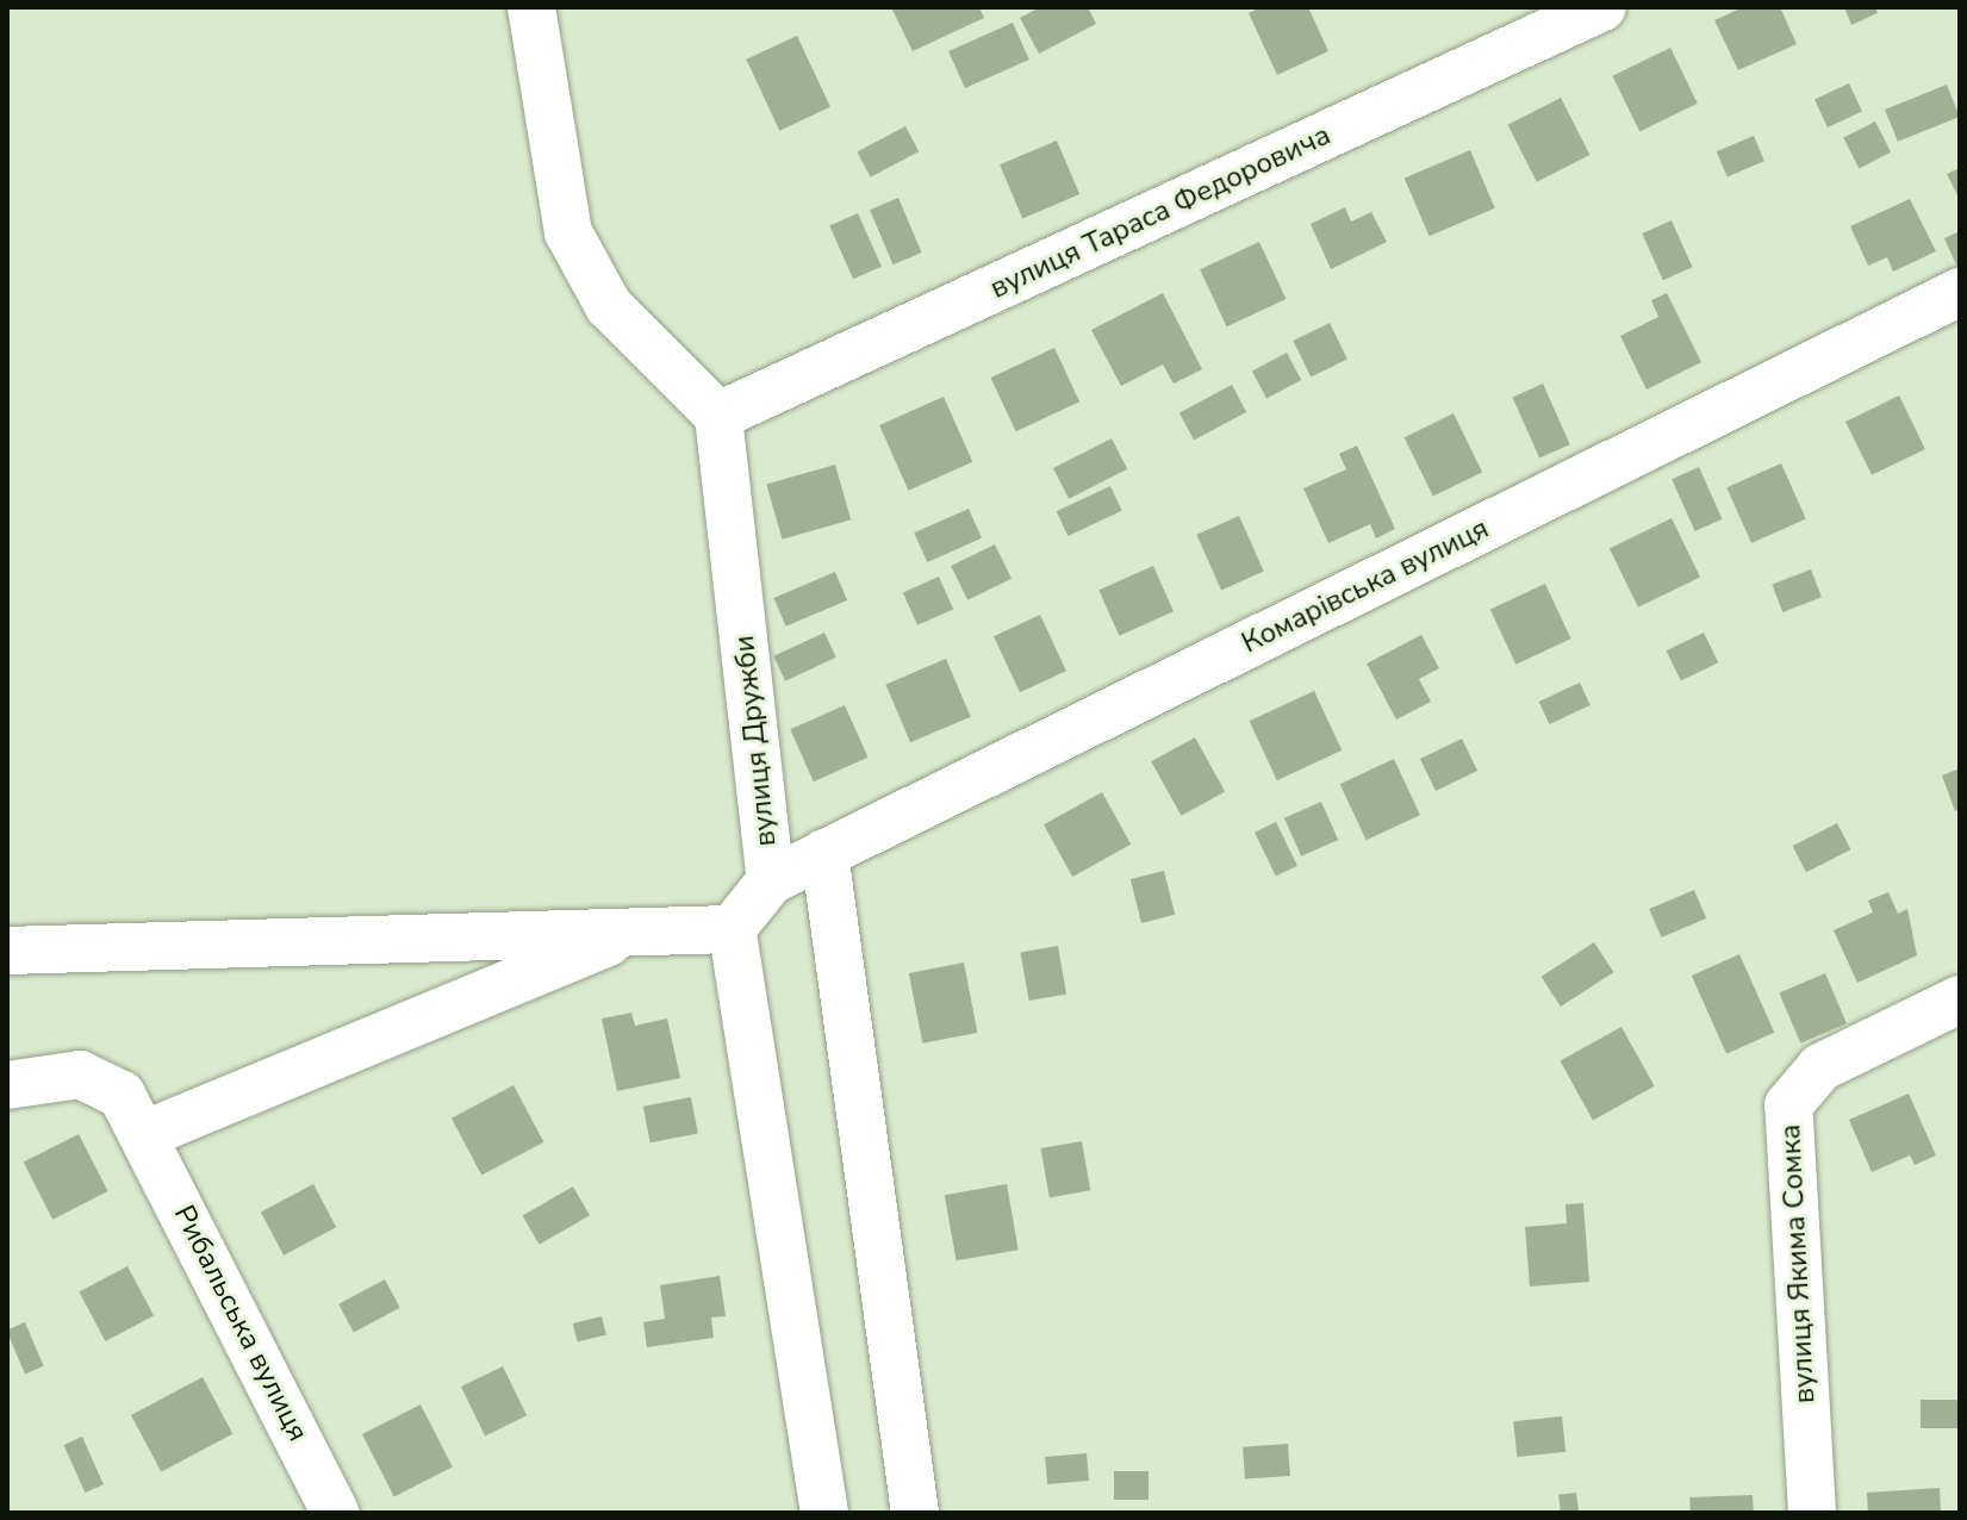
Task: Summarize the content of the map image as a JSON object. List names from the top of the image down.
{
  "streets": {
    "street": [
      "вулиця Тараса Федоровича",
      "Комарівська вулиця",
      "вулиця Дружби",
      "вулиця Якима Сомка",
      "Рибальська вулиця"
    ]
  },
  "crossings": [
    ["вулиця Тараса Федоровича", "вулиця Дружби"],
    ["Комарівська вулиця", "вулиця Дружби"]
  ]
}
